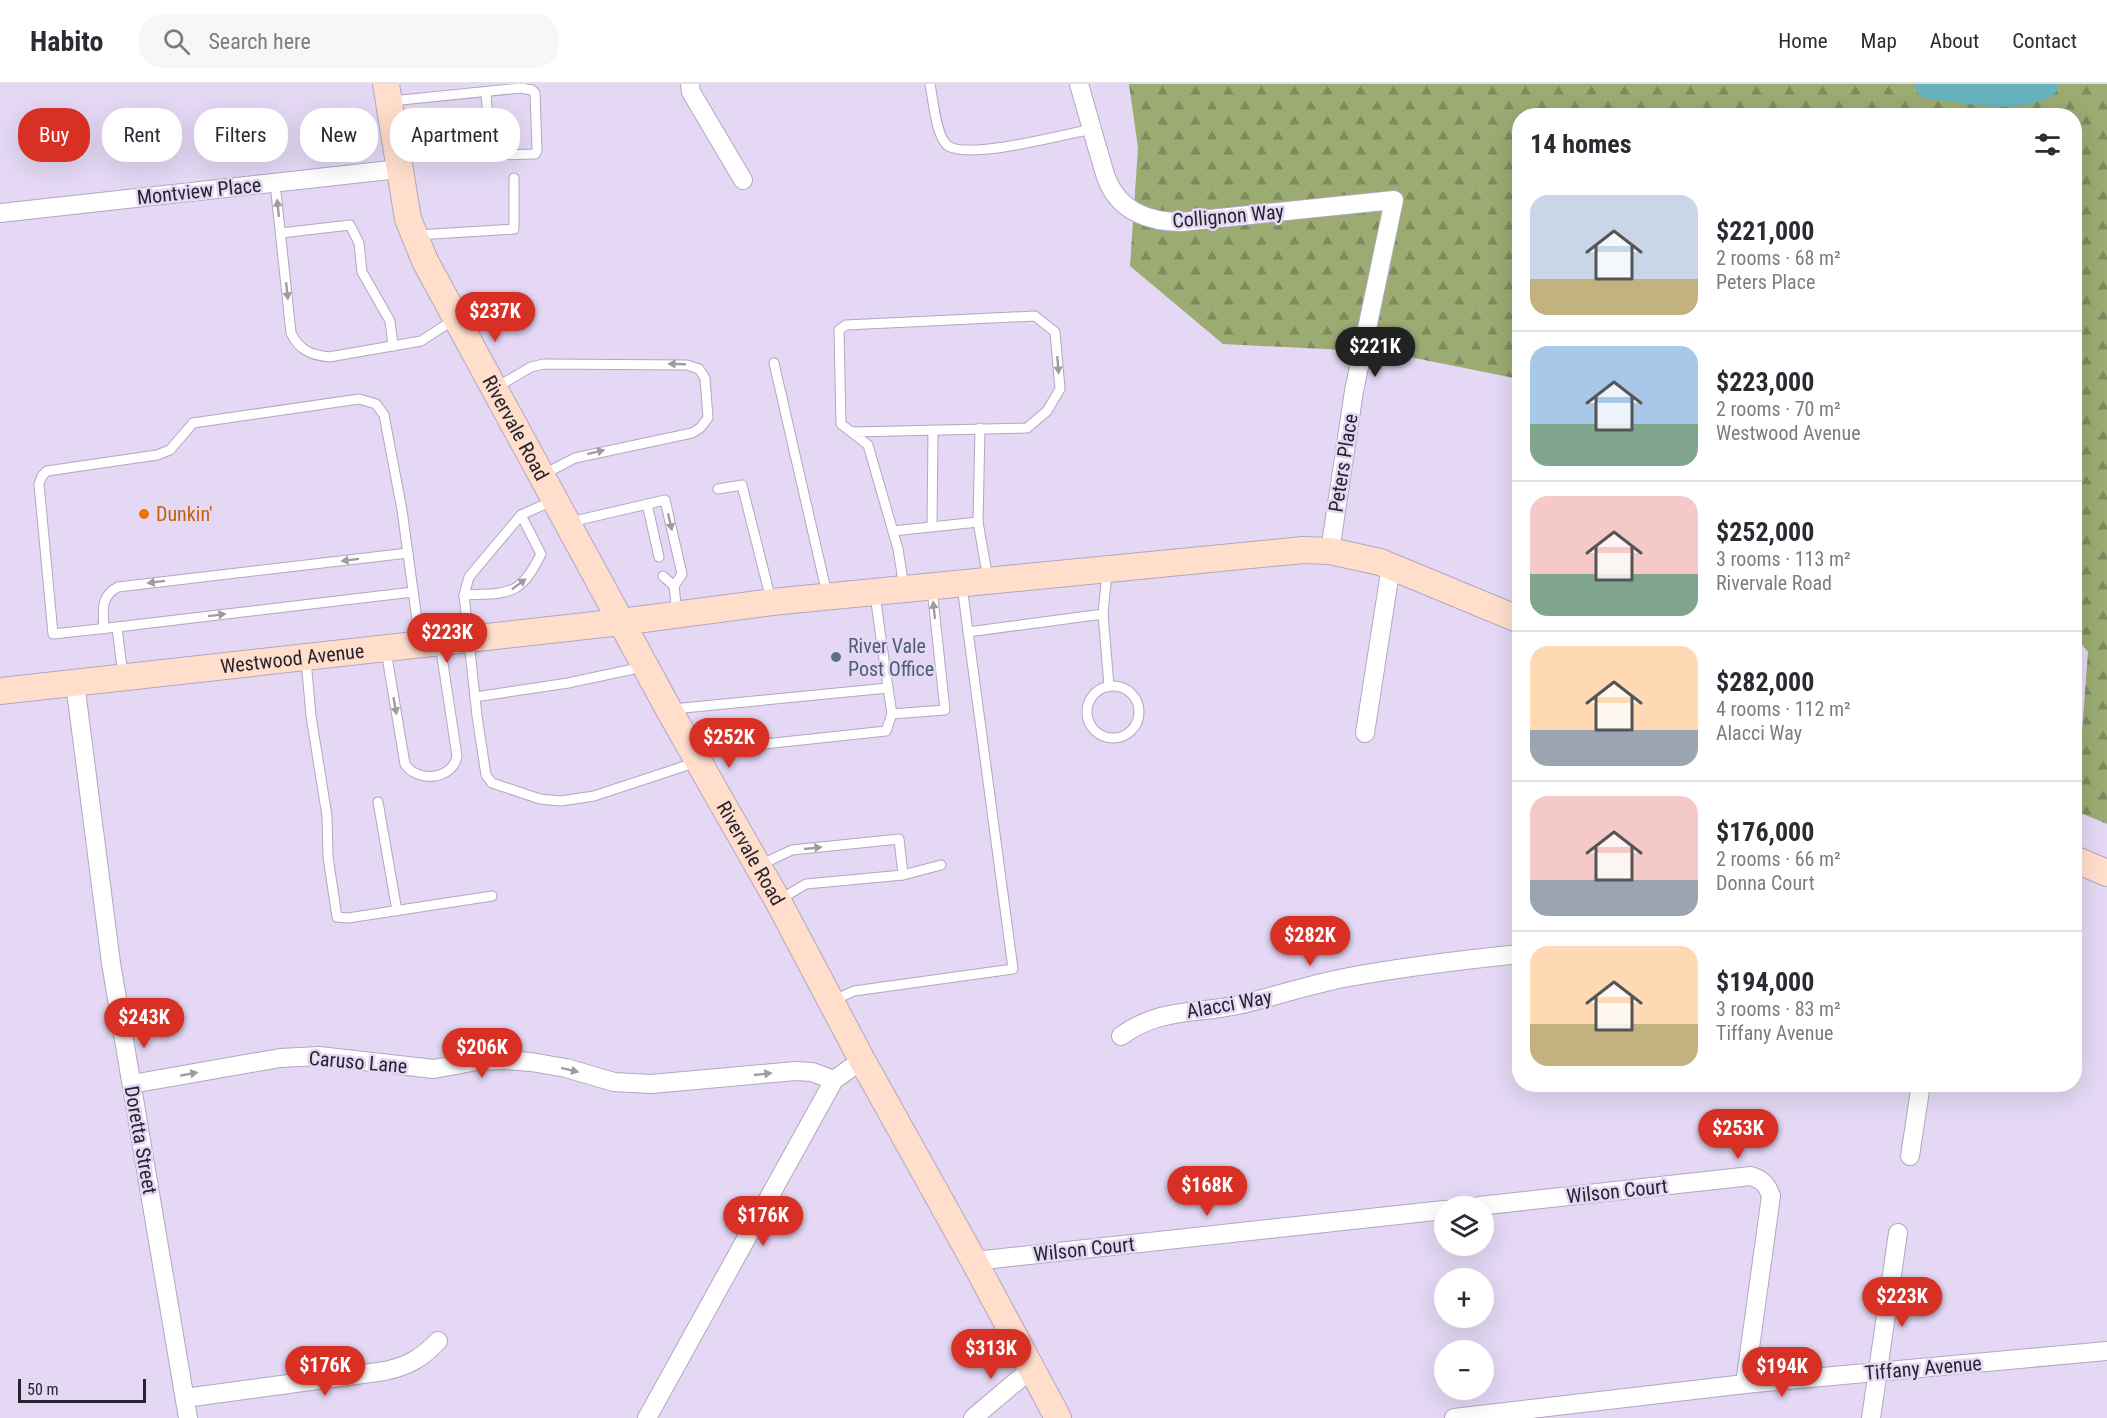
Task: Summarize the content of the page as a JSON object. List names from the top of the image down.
{
  "streets": {
    "street": [
      "Montview Place",
      "Collignon Way",
      "Rivervale Road",
      "Peters Place",
      "Westwood Avenue",
      "Alacci Way",
      "Caruso Lane",
      "Doretta Street",
      "Wilson Court",
      "Tiffany Avenue"
    ]
  },
  "crossings": [
    ["Montview Place", "Rivervale Road"],
    ["Collignon Way", "Peters Place"],
    ["Rivervale Road", "Westwood Avenue"],
    ["Rivervale Road", "Wilson Court"],
    ["Peters Place", "Westwood Avenue"],
    ["Westwood Avenue", "Doretta Street"],
    ["Caruso Lane", "Doretta Street"],
    ["Wilson Court", "Tiffany Avenue"]
  ],
  "one_way": ["Caruso Lane"],
  "places": ["Dunkin'", "River Vale Post Office"],
  "scale_bar": "50 m",
  "page": {
    "header": "Habito",
    "search": "Search here",
    "nav": [
      "Home",
      "Map",
      "About",
      "Contact"
    ],
    "chip": [
      "Buy",
      "Rent",
      "Filters",
      "New",
      "Apartment"
    ],
    "heading": "14 homes",
    "list": [
      {
        "name": "$221,000",
        "note": "2 rooms · 68 m² · Peters Place"
      },
      {
        "name": "$223,000",
        "note": "2 rooms · 70 m² · Westwood Avenue"
      },
      {
        "name": "$252,000",
        "note": "3 rooms · 113 m² · Rivervale Road"
      },
      {
        "name": "$282,000",
        "note": "4 rooms · 112 m² · Alacci Way"
      },
      {
        "name": "$176,000",
        "note": "2 rooms · 66 m² · Donna Court"
      },
      {
        "name": "$194,000",
        "note": "3 rooms · 83 m² · Tiffany Avenue"
      }
    ],
    "price": [
      "$237K",
      "$221K",
      "$223K",
      "$252K",
      "$282K",
      "$243K",
      "$206K",
      "$253K",
      "$168K",
      "$176K",
      "$223K",
      "$313K",
      "$176K",
      "$194K"
    ],
    "map_buttons": ["+", "−"],
    "scale": "50 m"
  }
}
